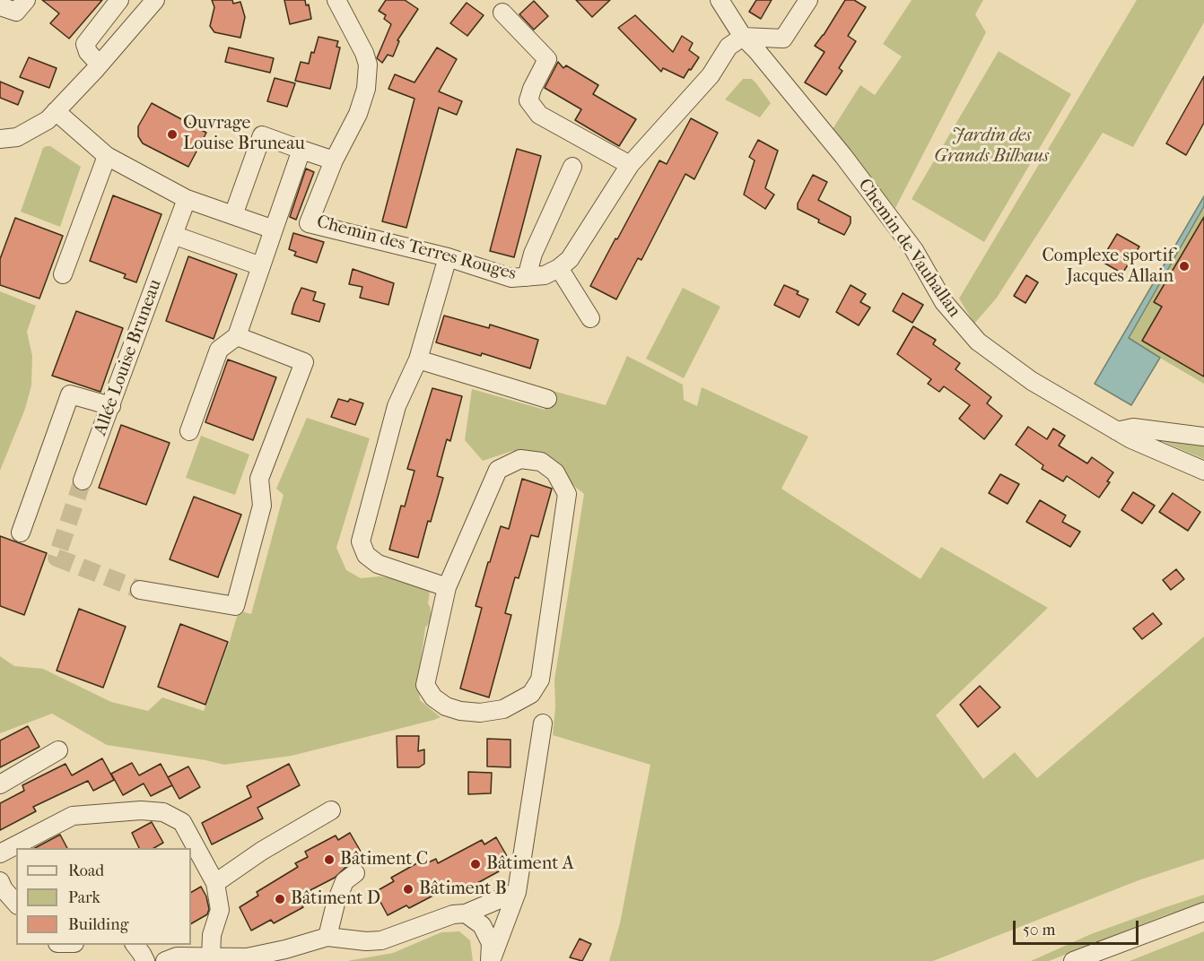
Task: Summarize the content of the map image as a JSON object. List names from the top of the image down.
{
  "streets": {
    "street": ["Chemin des Terres Rouges", "Chemin de Vauhallan", "Allée Louise Bruneau"]
  },
  "crossings": [
    ["Chemin des Terres Rouges", "Chemin de Vauhallan"]
  ],
  "parks": ["Jardin des Grands Bilhaus"],
  "places": [
    "Ouvrage Louise Bruneau",
    "Complexe sportif Jacques Allain",
    "Bâtiment C",
    "Bâtiment A",
    "Bâtiment B",
    "Bâtiment D"
  ],
  "legend": ["Road", "Park", "Building"],
  "scale_bar": "50 m"
}
